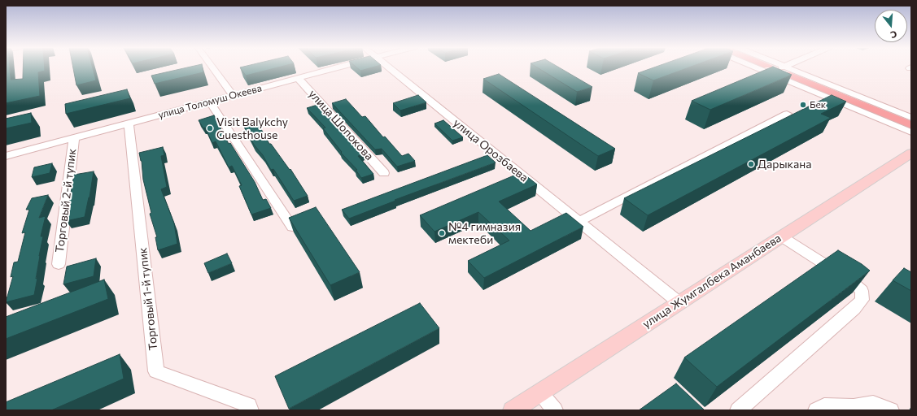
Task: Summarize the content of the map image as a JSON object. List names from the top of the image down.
{
  "streets": {
    "main road": ["улица Жумгалбека Аманбаева"],
    "street": [
      "улица Толомуш Океева",
      "улица Шопокова",
      "улица Орозбаева",
      "Торговый 2-й тупик",
      "Торговый 1-й тупик"
    ]
  },
  "crossings": [
    ["улица Толомуш Океева", "улица Шопокова"],
    ["улица Толомуш Океева", "Торговый 2-й тупик"],
    ["улица Толомуш Океева", "Торговый 1-й тупик"],
    ["улица Орозбаева", "улица Жумгалбека Аманбаева"]
  ],
  "places": [
    "Бек",
    "Visit Balykchy Guesthouse",
    "Дарыкана",
    "№4 гимназия мектеби"
  ],
  "north": "bottom"
}
